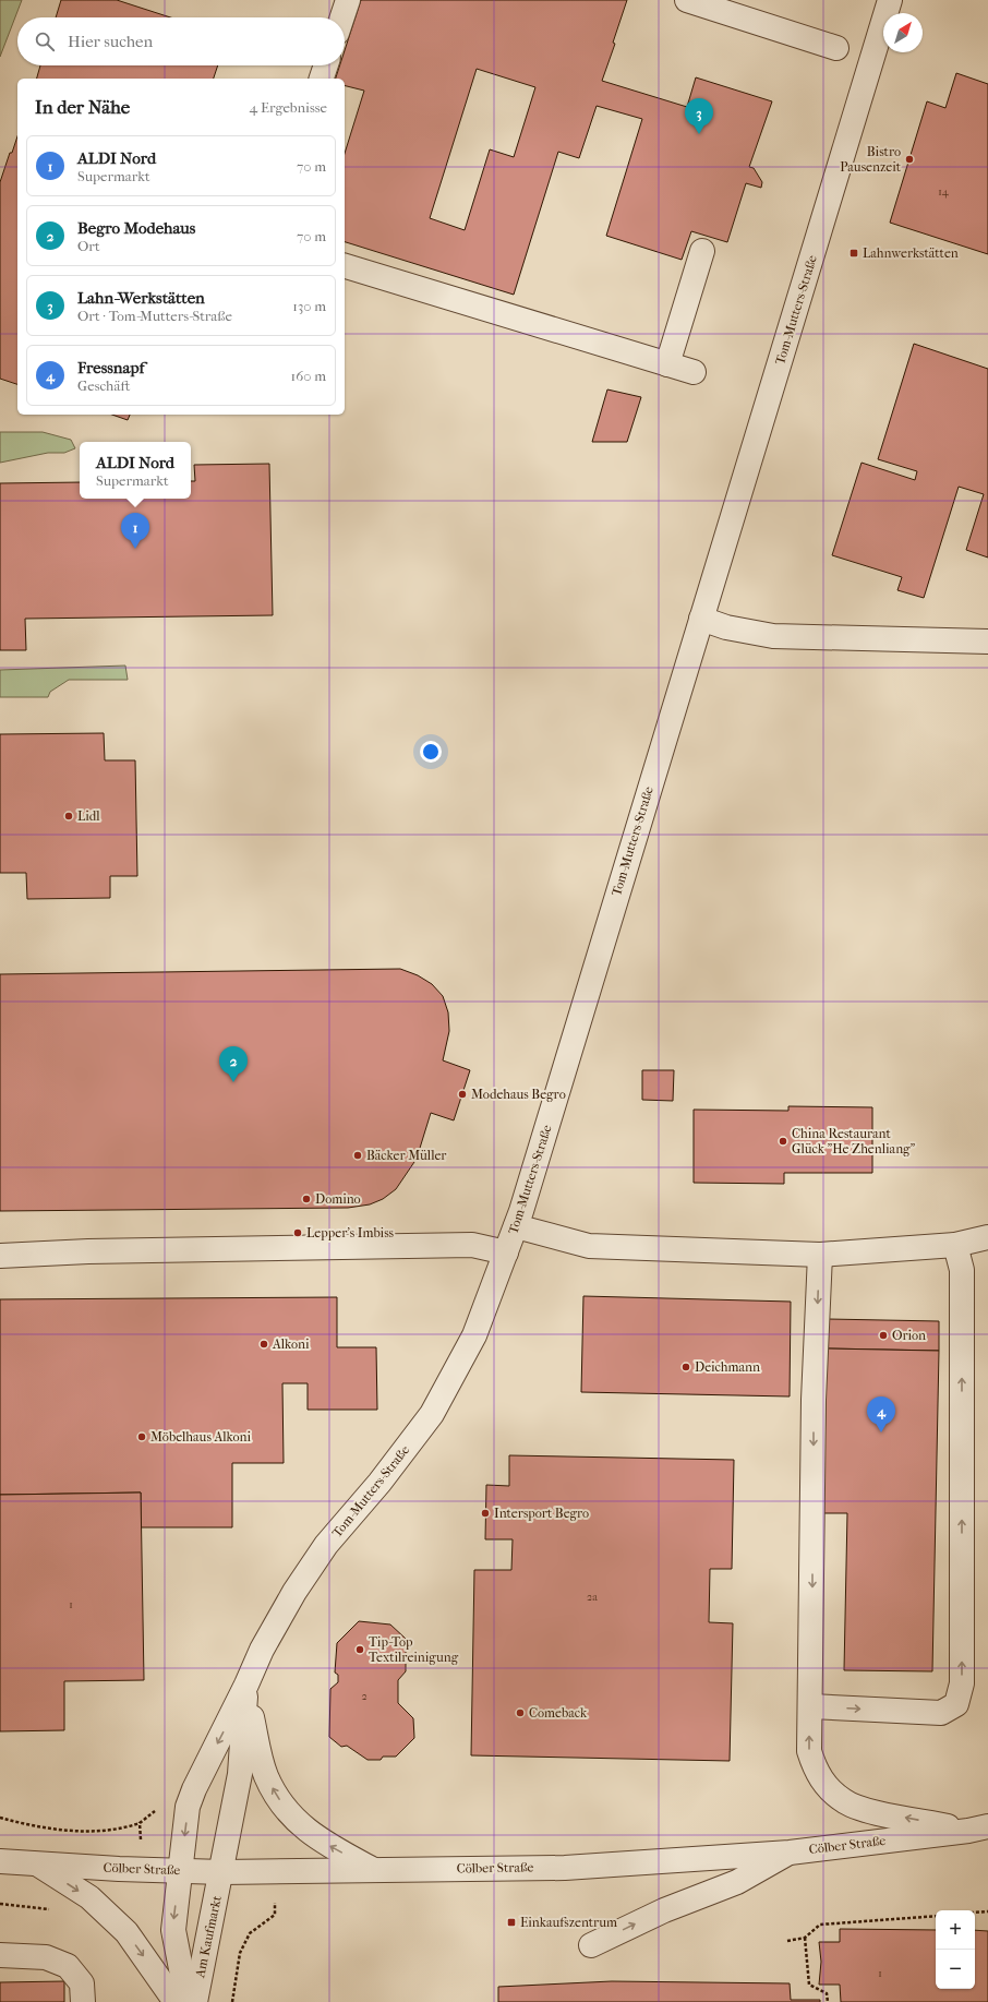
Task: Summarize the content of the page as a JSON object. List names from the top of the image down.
{
  "streets": {
    "street": ["Tom-Mutters-Straße", "Cölber Straße", "Am Kaufmarkt"]
  },
  "crossings": [
    ["Tom-Mutters-Straße", "Cölber Straße"],
    ["Tom-Mutters-Straße", "Am Kaufmarkt"],
    ["Cölber Straße", "Am Kaufmarkt"]
  ],
  "places": {
    "other": [
      "Bistro Pausenzeit",
      "Lidl",
      "Modehaus Begro",
      "China Restaurant Glück \"He Zhenliang\"",
      "Bäcker Müller",
      "Domino",
      "Lepper's Imbiss",
      "Orion",
      "Alkoni",
      "Deichmann",
      "Möbelhaus Alkoni",
      "Intersport Begro",
      "Tip-Top Textilreinigung",
      "Comeback"
    ],
    "transit": ["Lahnwerkstätten", "Einkaufszentrum"]
  },
  "house_numbers": [
    "14",
    "2a",
    "1",
    "2",
    "1"
  ],
  "north": "top right",
  "page": {
    "search": "Hier suchen",
    "heading": ["In der Nähe", "4 Ergebnisse"],
    "pins": [
      "3",
      "1",
      "2",
      "4"
    ],
    "list": [
      {
        "mark": "1",
        "name": "ALDI Nord",
        "note": "Supermarkt",
        "value": "70 m"
      },
      {
        "mark": "2",
        "name": "Begro Modehaus",
        "note": "Ort",
        "value": "70 m"
      },
      {
        "mark": "3",
        "name": "Lahn-Werkstätten",
        "note": "Ort · Tom-Mutters-Straße",
        "value": "130 m"
      },
      {
        "mark": "4",
        "name": "Fressnapf",
        "note": "Geschäft",
        "value": "160 m"
      }
    ],
    "popup": ["ALDI Nord", "Supermarkt"],
    "map_buttons": ["+", "−"]
  }
}
